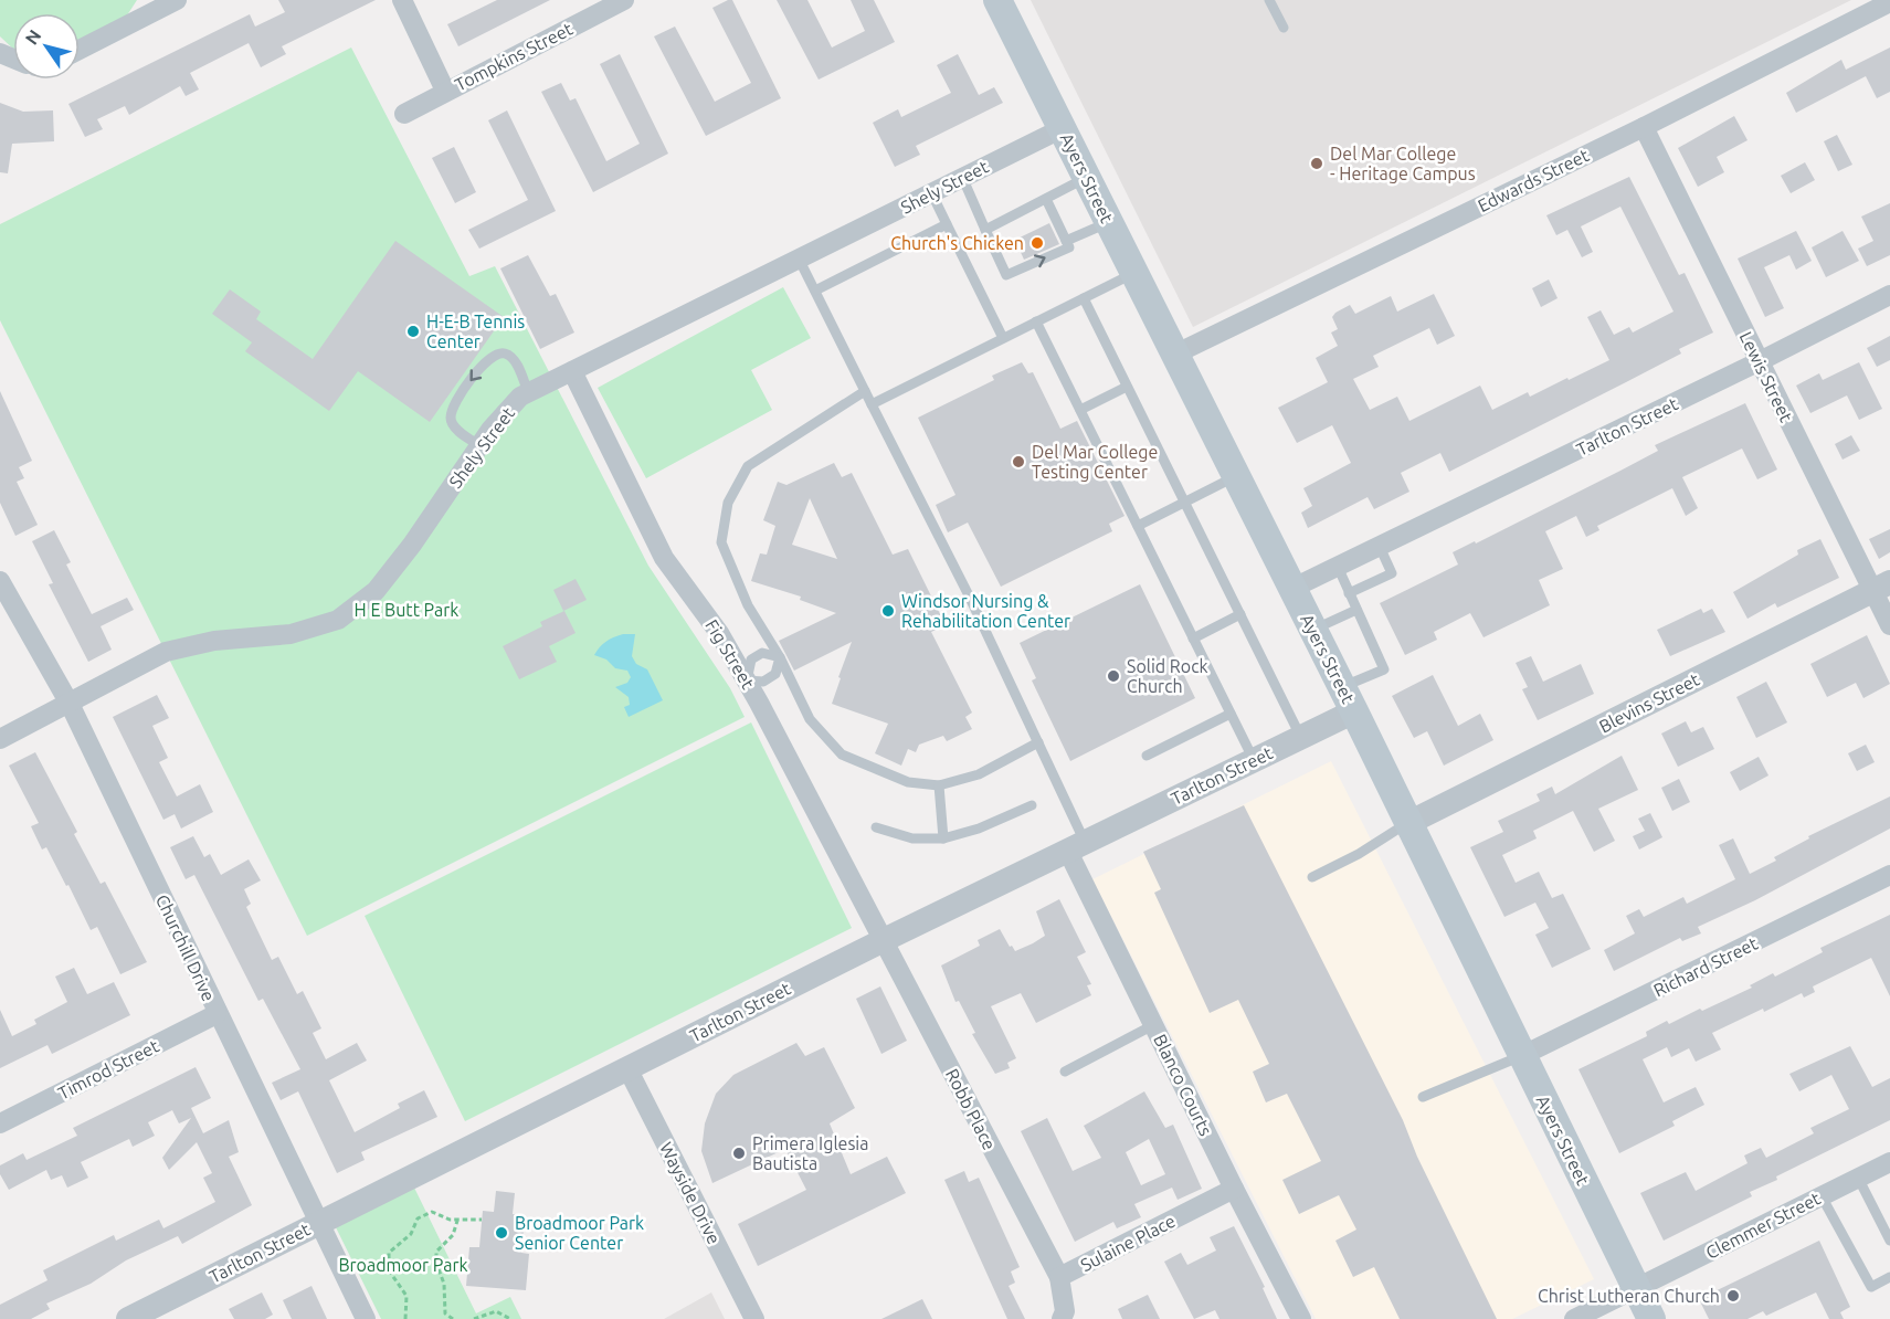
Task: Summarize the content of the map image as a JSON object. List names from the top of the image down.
{
  "streets": {
    "main road": ["Ayers Street"],
    "street": [
      "Tompkins Street",
      "Edwards Street",
      "Shely Street",
      "Lewis Street",
      "Tarlton Street",
      "Fig Street",
      "Blevins Street",
      "Churchill Drive",
      "Richard Street",
      "Timrod Street",
      "Blanco Courts",
      "Robb Place",
      "Wayside Drive",
      "Clemmer Street",
      "Sulaine Place"
    ]
  },
  "crossings": [
    ["Ayers Street", "Edwards Street"],
    ["Ayers Street", "Shely Street"],
    ["Ayers Street", "Tarlton Street"],
    ["Ayers Street", "Blevins Street"],
    ["Ayers Street", "Richard Street"],
    ["Ayers Street", "Clemmer Street"],
    ["Edwards Street", "Lewis Street"],
    ["Shely Street", "Fig Street"],
    ["Shely Street", "Churchill Drive"],
    ["Lewis Street", "Tarlton Street"],
    ["Lewis Street", "Blevins Street"],
    ["Tarlton Street", "Fig Street"],
    ["Tarlton Street", "Churchill Drive"],
    ["Tarlton Street", "Blanco Courts"],
    ["Tarlton Street", "Robb Place"],
    ["Tarlton Street", "Wayside Drive"],
    ["Fig Street", "Robb Place"],
    ["Churchill Drive", "Timrod Street"],
    ["Blanco Courts", "Sulaine Place"],
    ["Robb Place", "Sulaine Place"]
  ],
  "parks": ["H E Butt Park", "Broadmoor Park"],
  "places": [
    "Del Mar College - Heritage Campus",
    "Church's Chicken",
    "H-E-B Tennis Center",
    "Del Mar College Testing Center",
    "Windsor Nursing & Rehabilitation Center",
    "Solid Rock Church",
    "Primera Iglesia Bautista",
    "Broadmoor Park Senior Center",
    "Christ Lutheran Church"
  ],
  "north": "top left"
}
